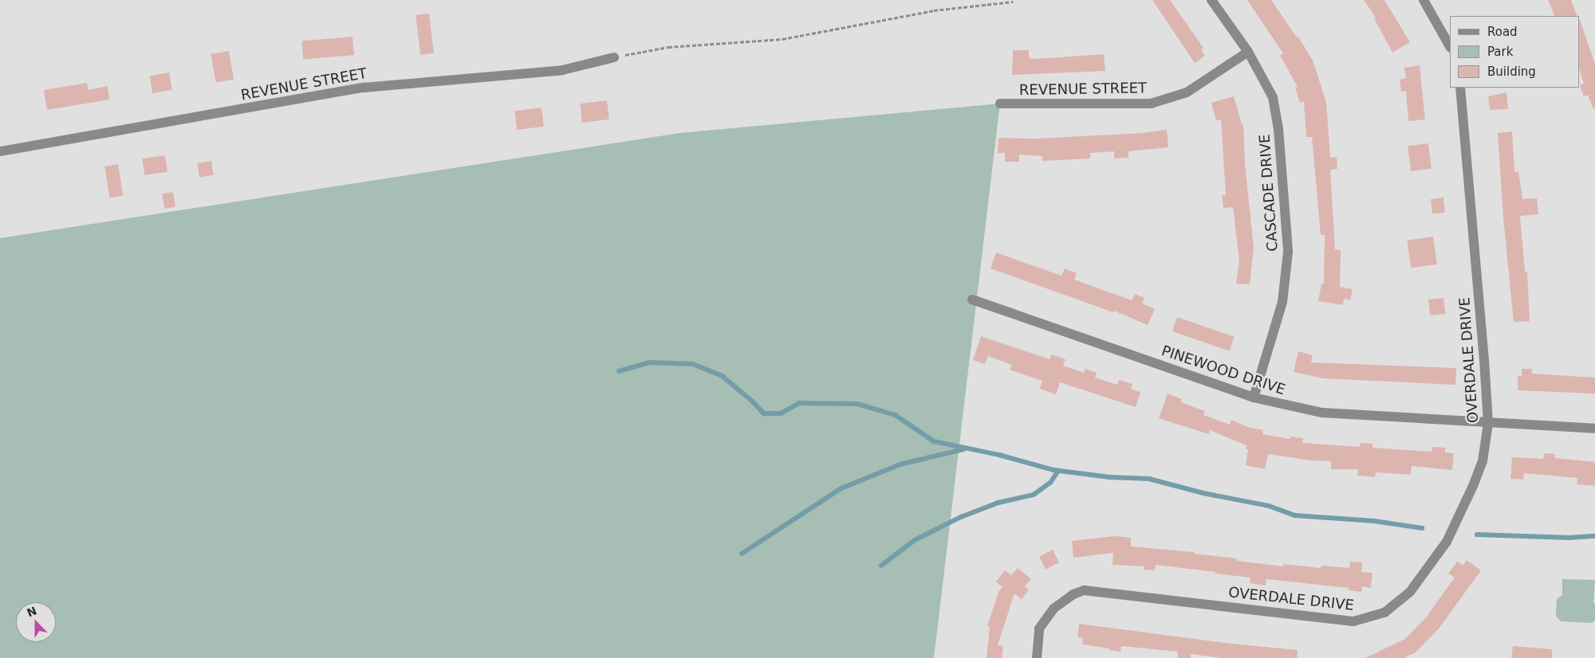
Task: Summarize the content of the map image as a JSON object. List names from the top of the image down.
{
  "streets": {
    "street": [
      "REVENUE STREET",
      "CASCADE DRIVE",
      "OVERDALE DRIVE",
      "PINEWOOD DRIVE"
    ]
  },
  "crossings": [
    ["REVENUE STREET", "CASCADE DRIVE"],
    ["CASCADE DRIVE", "PINEWOOD DRIVE"],
    ["OVERDALE DRIVE", "PINEWOOD DRIVE"]
  ],
  "legend": ["Road", "Park", "Building"],
  "north": "top"
}
